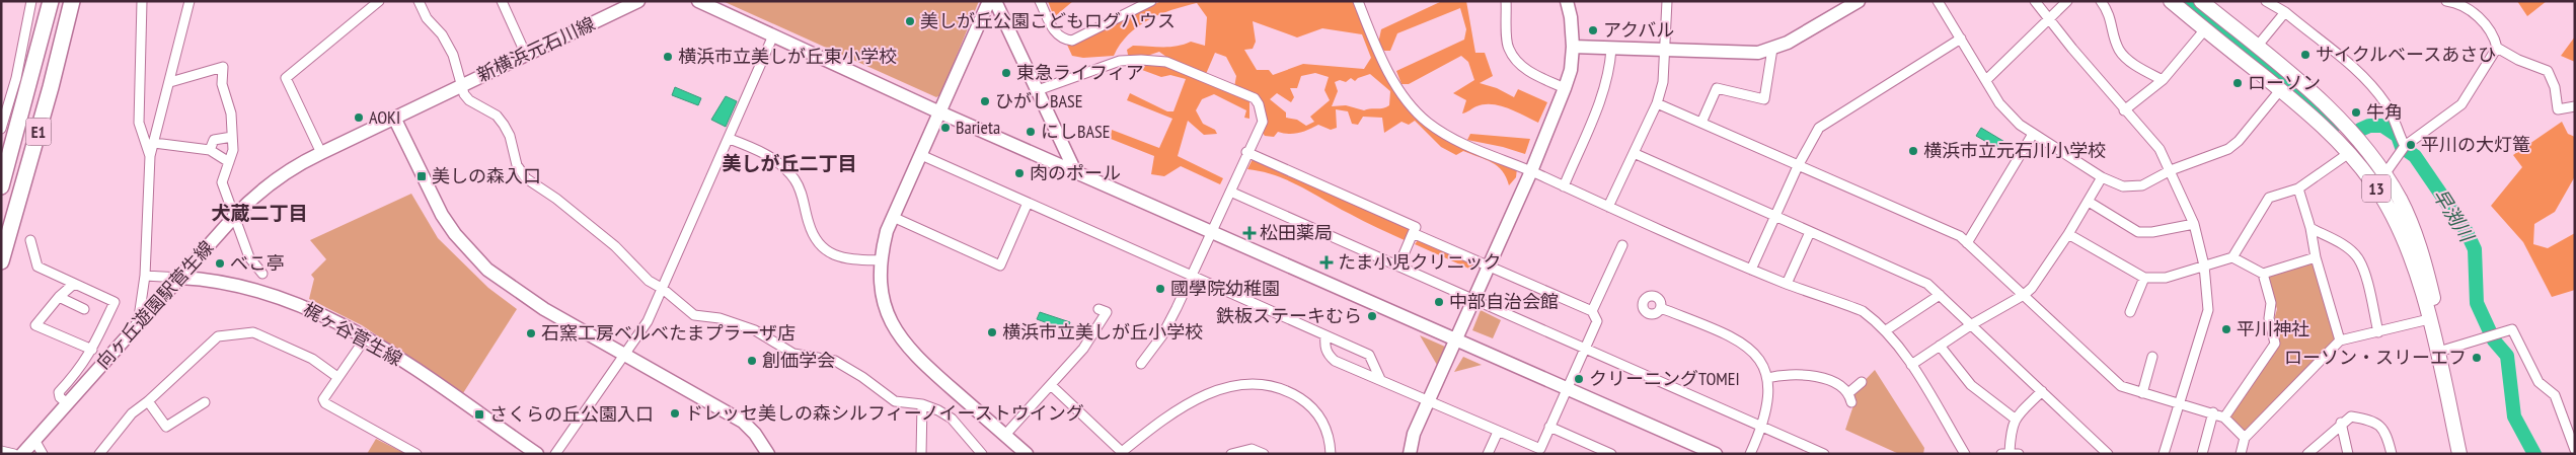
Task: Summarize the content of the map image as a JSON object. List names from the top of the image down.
{
  "streets": {
    "highway": ["E1"],
    "main road": ["13"],
    "street": ["新横浜元石川線", "向ヶ丘遊園駅菅生線", "梶ヶ谷菅生線"]
  },
  "crossings": [
    ["新横浜元石川線", "向ヶ丘遊園駅菅生線"],
    ["向ヶ丘遊園駅菅生線", "梶ヶ谷菅生線"]
  ],
  "districts": ["美しが丘二丁目", "犬蔵二丁目"],
  "water": ["早渕川"],
  "places": {
    "other": [
      "美しが丘公園こどもログハウス",
      "アクバル",
      "サイクルベースあさひ",
      "横浜市立美しが丘東小学校",
      "東急ライフィア",
      "ローソン",
      "ひがしBASE",
      "牛角",
      "AOKI",
      "Barieta",
      "にしBASE",
      "平川の大灯篭",
      "横浜市立元石川小学校",
      "肉のポール",
      "べこ亭",
      "國學院幼稚園",
      "中部自治会館",
      "鉄板ステーキむら",
      "平川神社",
      "横浜市立美しが丘小学校",
      "石窯工房ベルベたまプラーザ店",
      "ローソン・スリーエフ",
      "創価学会",
      "クリーニングTOMEI",
      "ドレッセ美しの森シルフィーノイーストウイング"
    ],
    "transit": ["美しの森入口", "さくらの丘公園入口"],
    "health": ["松田薬局", "たま小児クリニック"]
  }
}
